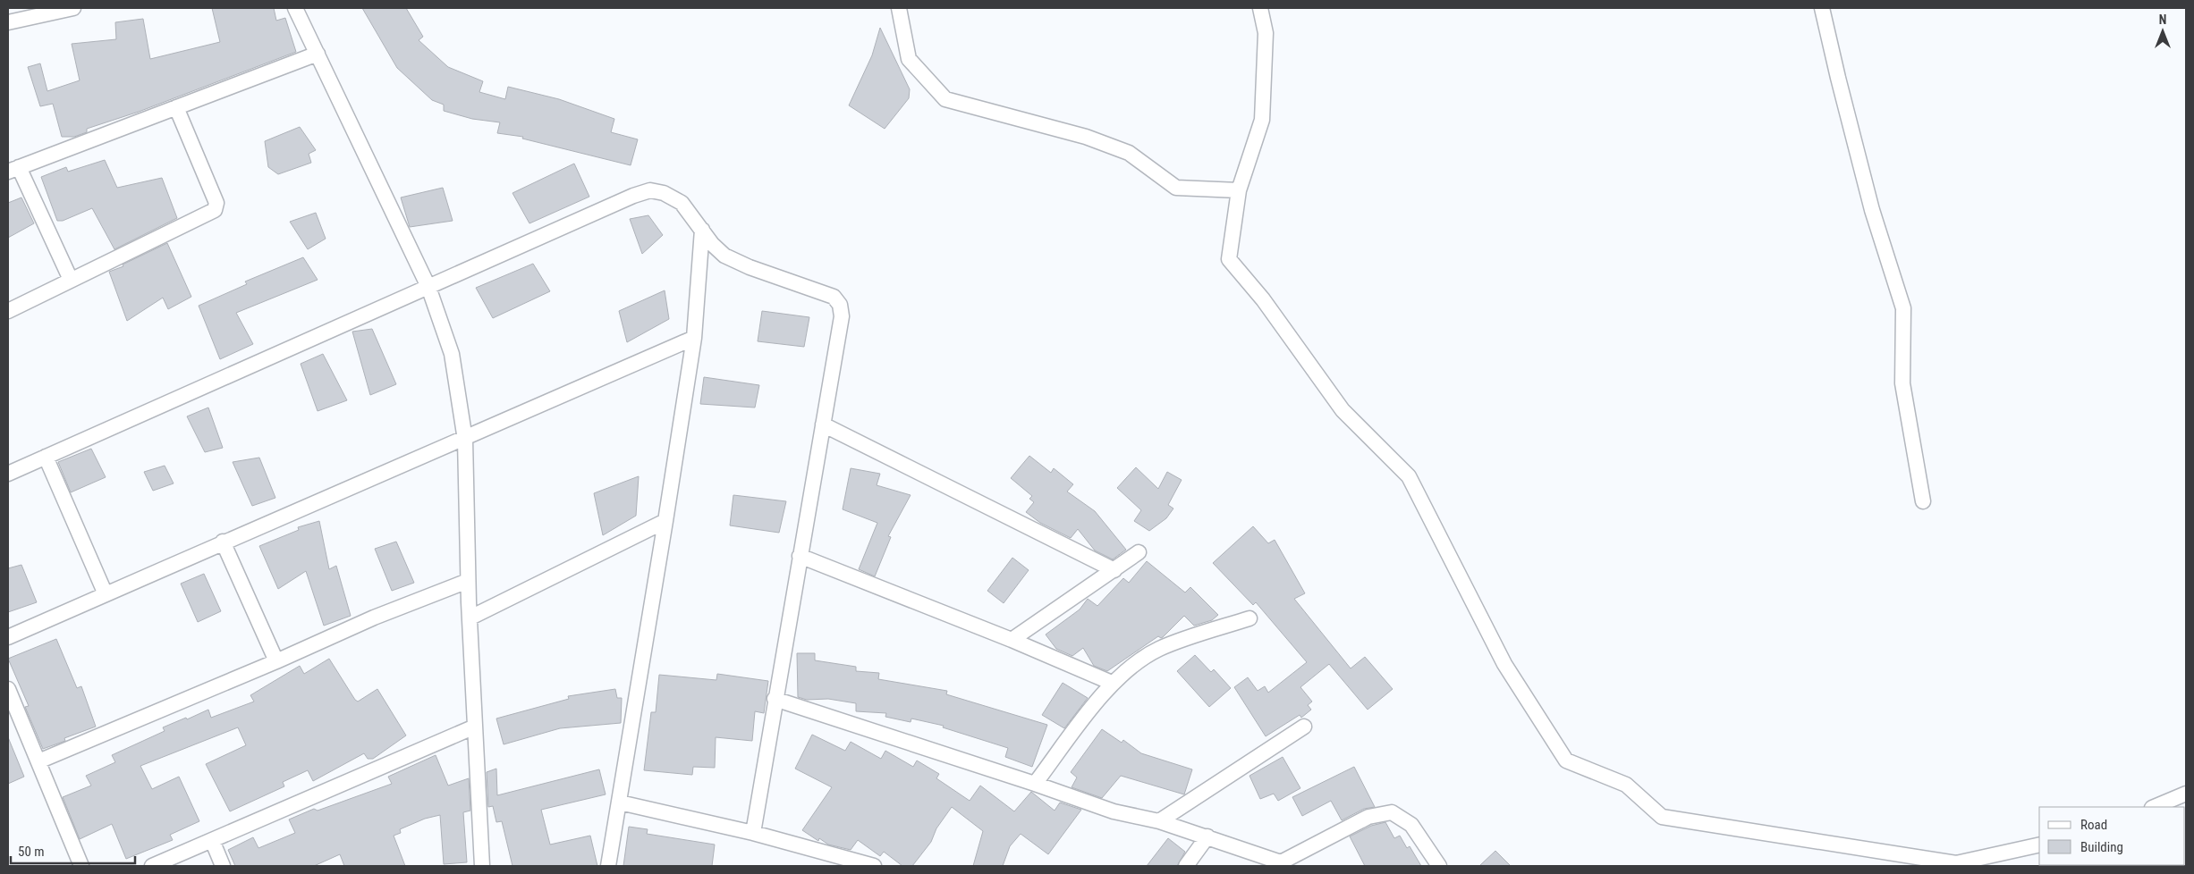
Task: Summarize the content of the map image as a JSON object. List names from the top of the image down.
{
  "legend": ["Road", "Building"],
  "scale_bar": "50 m",
  "north": "top"
}
